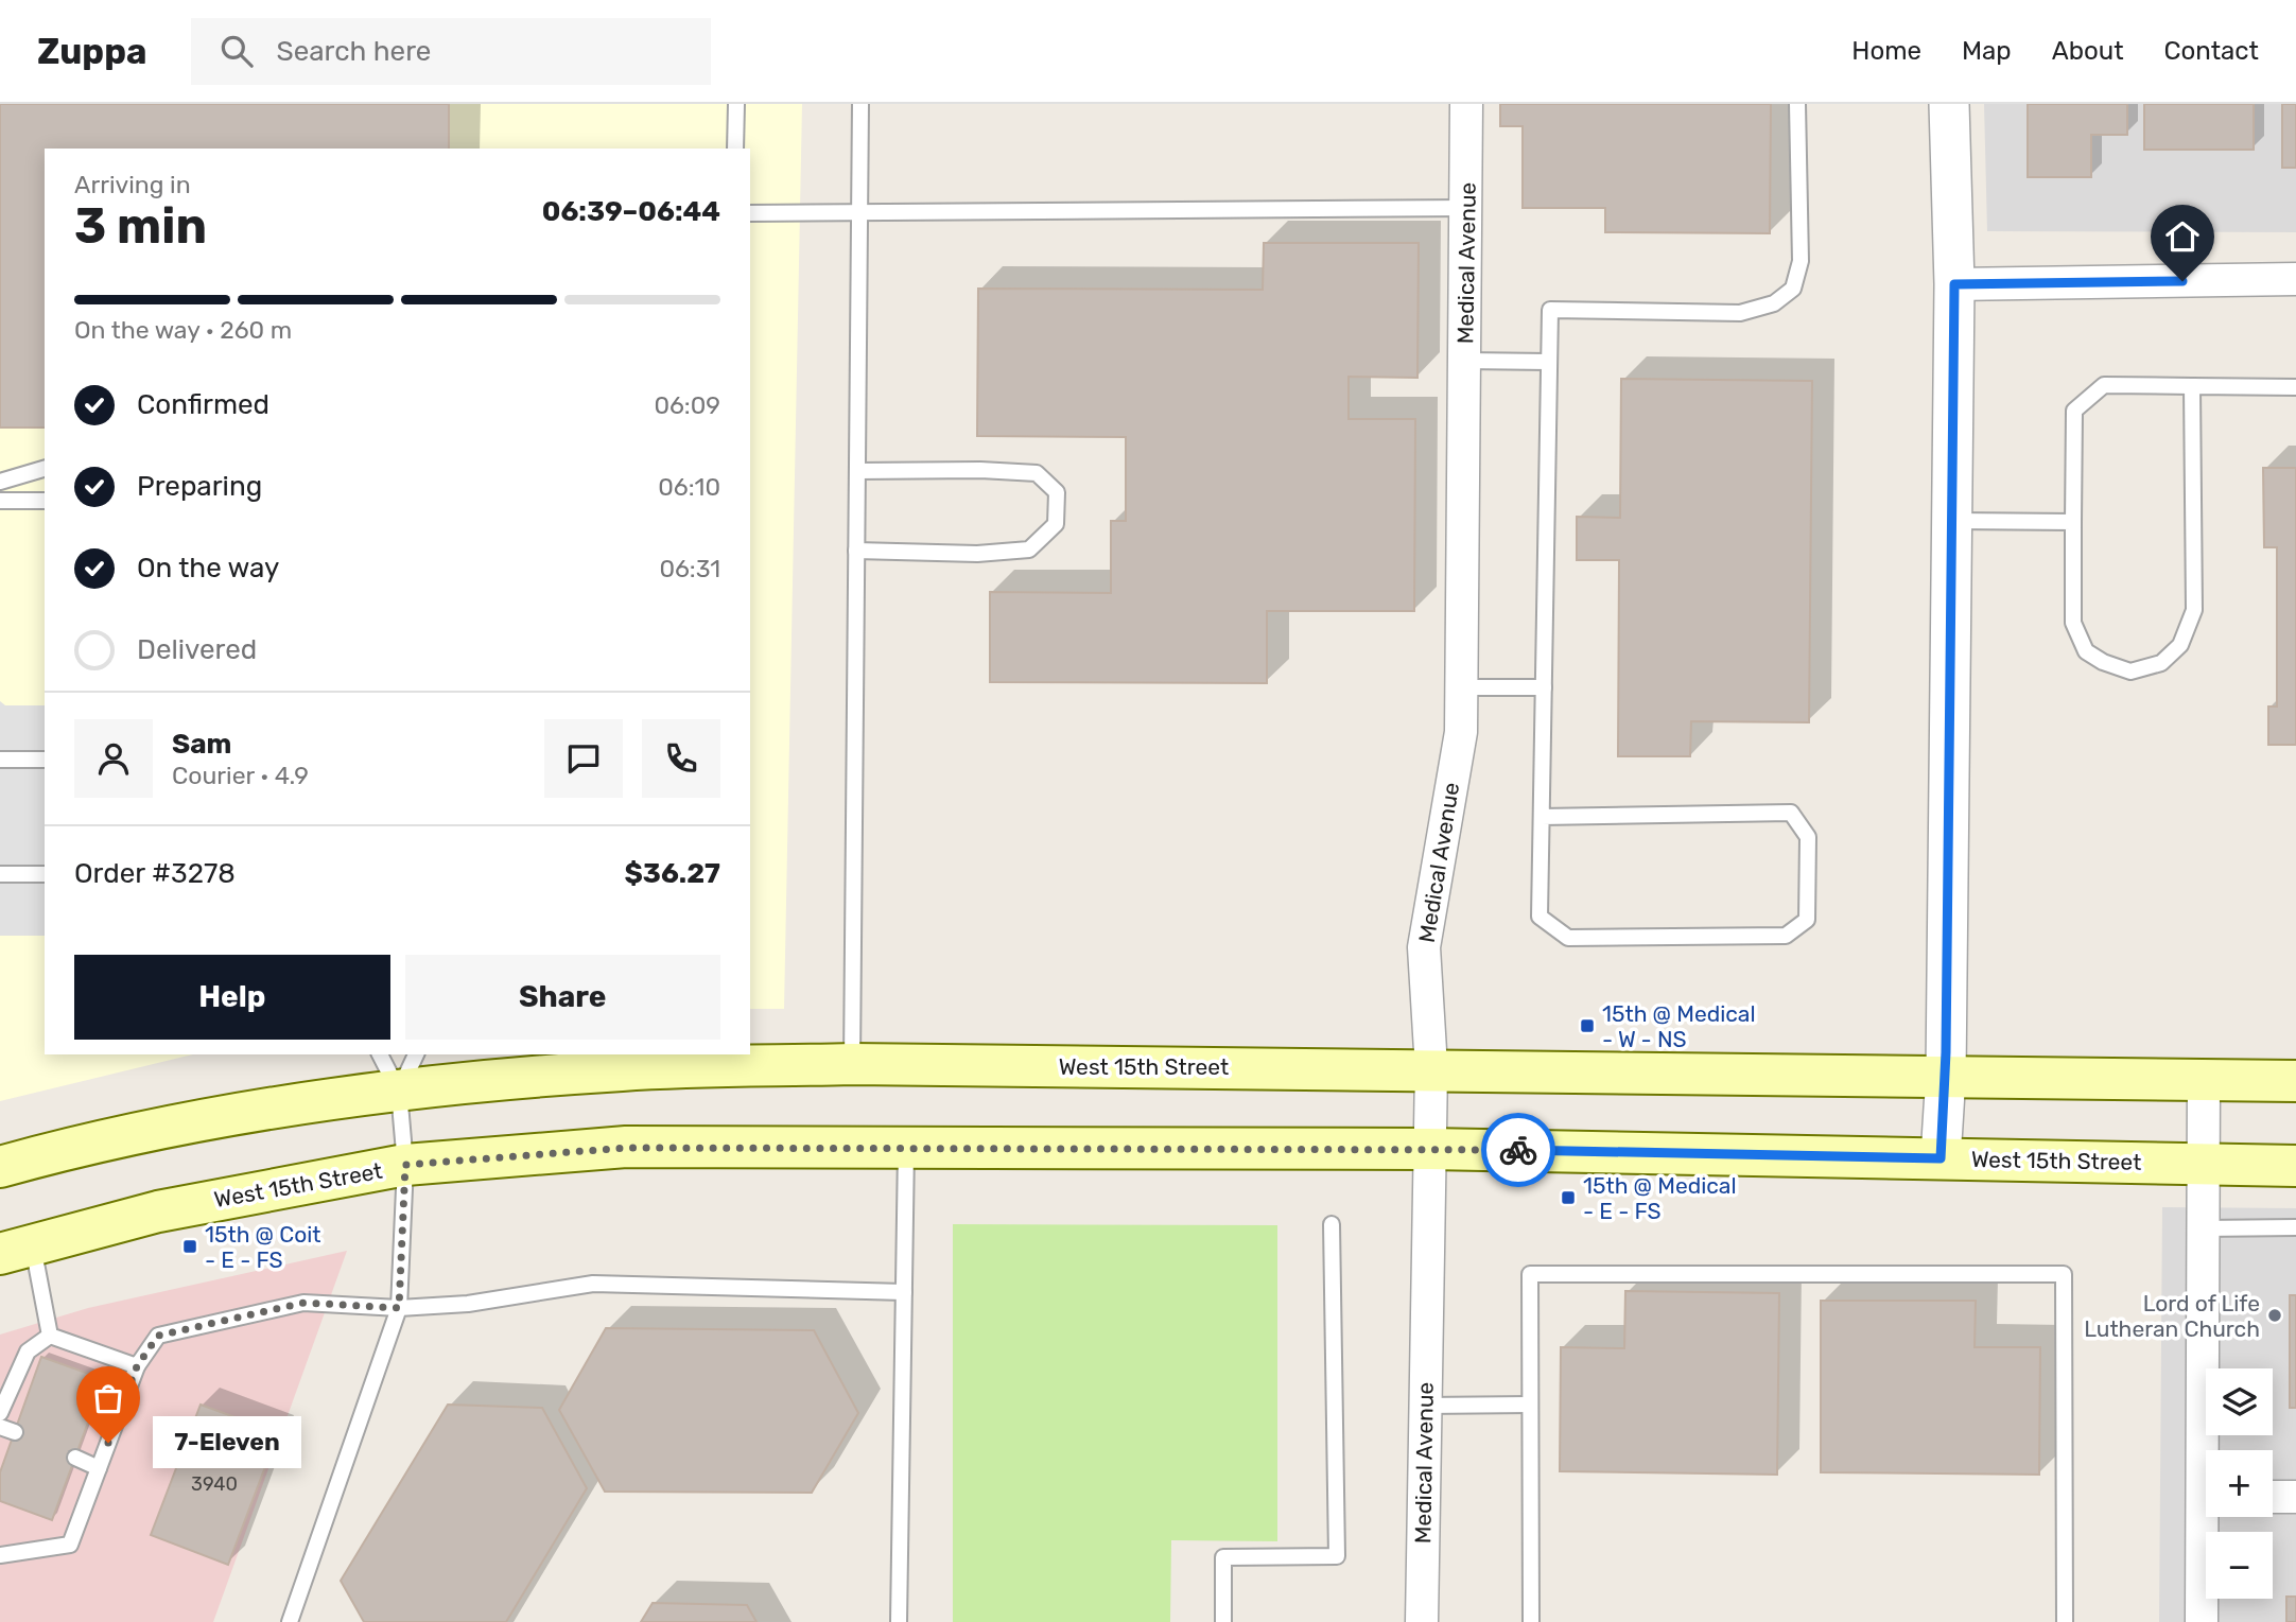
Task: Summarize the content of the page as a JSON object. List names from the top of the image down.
{
  "streets": {
    "main road": ["West 15th Street"],
    "street": ["Medical Avenue"]
  },
  "crossings": [
    ["Medical Avenue", "West 15th Street"]
  ],
  "places": {
    "transit": ["15th @ Medical - W - NS", "15th @ Medical - E - FS", "15th @ Coit - E - FS"],
    "other": ["Lord of Life Lutheran Church", "7-Eleven"]
  },
  "house_numbers": ["3940"],
  "page": {
    "header": "Zuppa",
    "search": "Search here",
    "nav": [
      "Home",
      "Map",
      "About",
      "Contact"
    ],
    "heading": ["3 min", "Arriving in", "06:39–06:44"],
    "panel": [
      "Sam",
      "Courier · 4.9",
      "Order #3278",
      "$36.27"
    ],
    "bar": "On the way · 260 m",
    "list": [
      ["Confirmed", "06:09"],
      ["Preparing", "06:10"],
      ["On the way", "06:31"],
      "Delivered"
    ],
    "buttons": ["Help", "Share"],
    "map_buttons": ["+", "−"],
    "bubble": "7-Eleven"
  }
}
